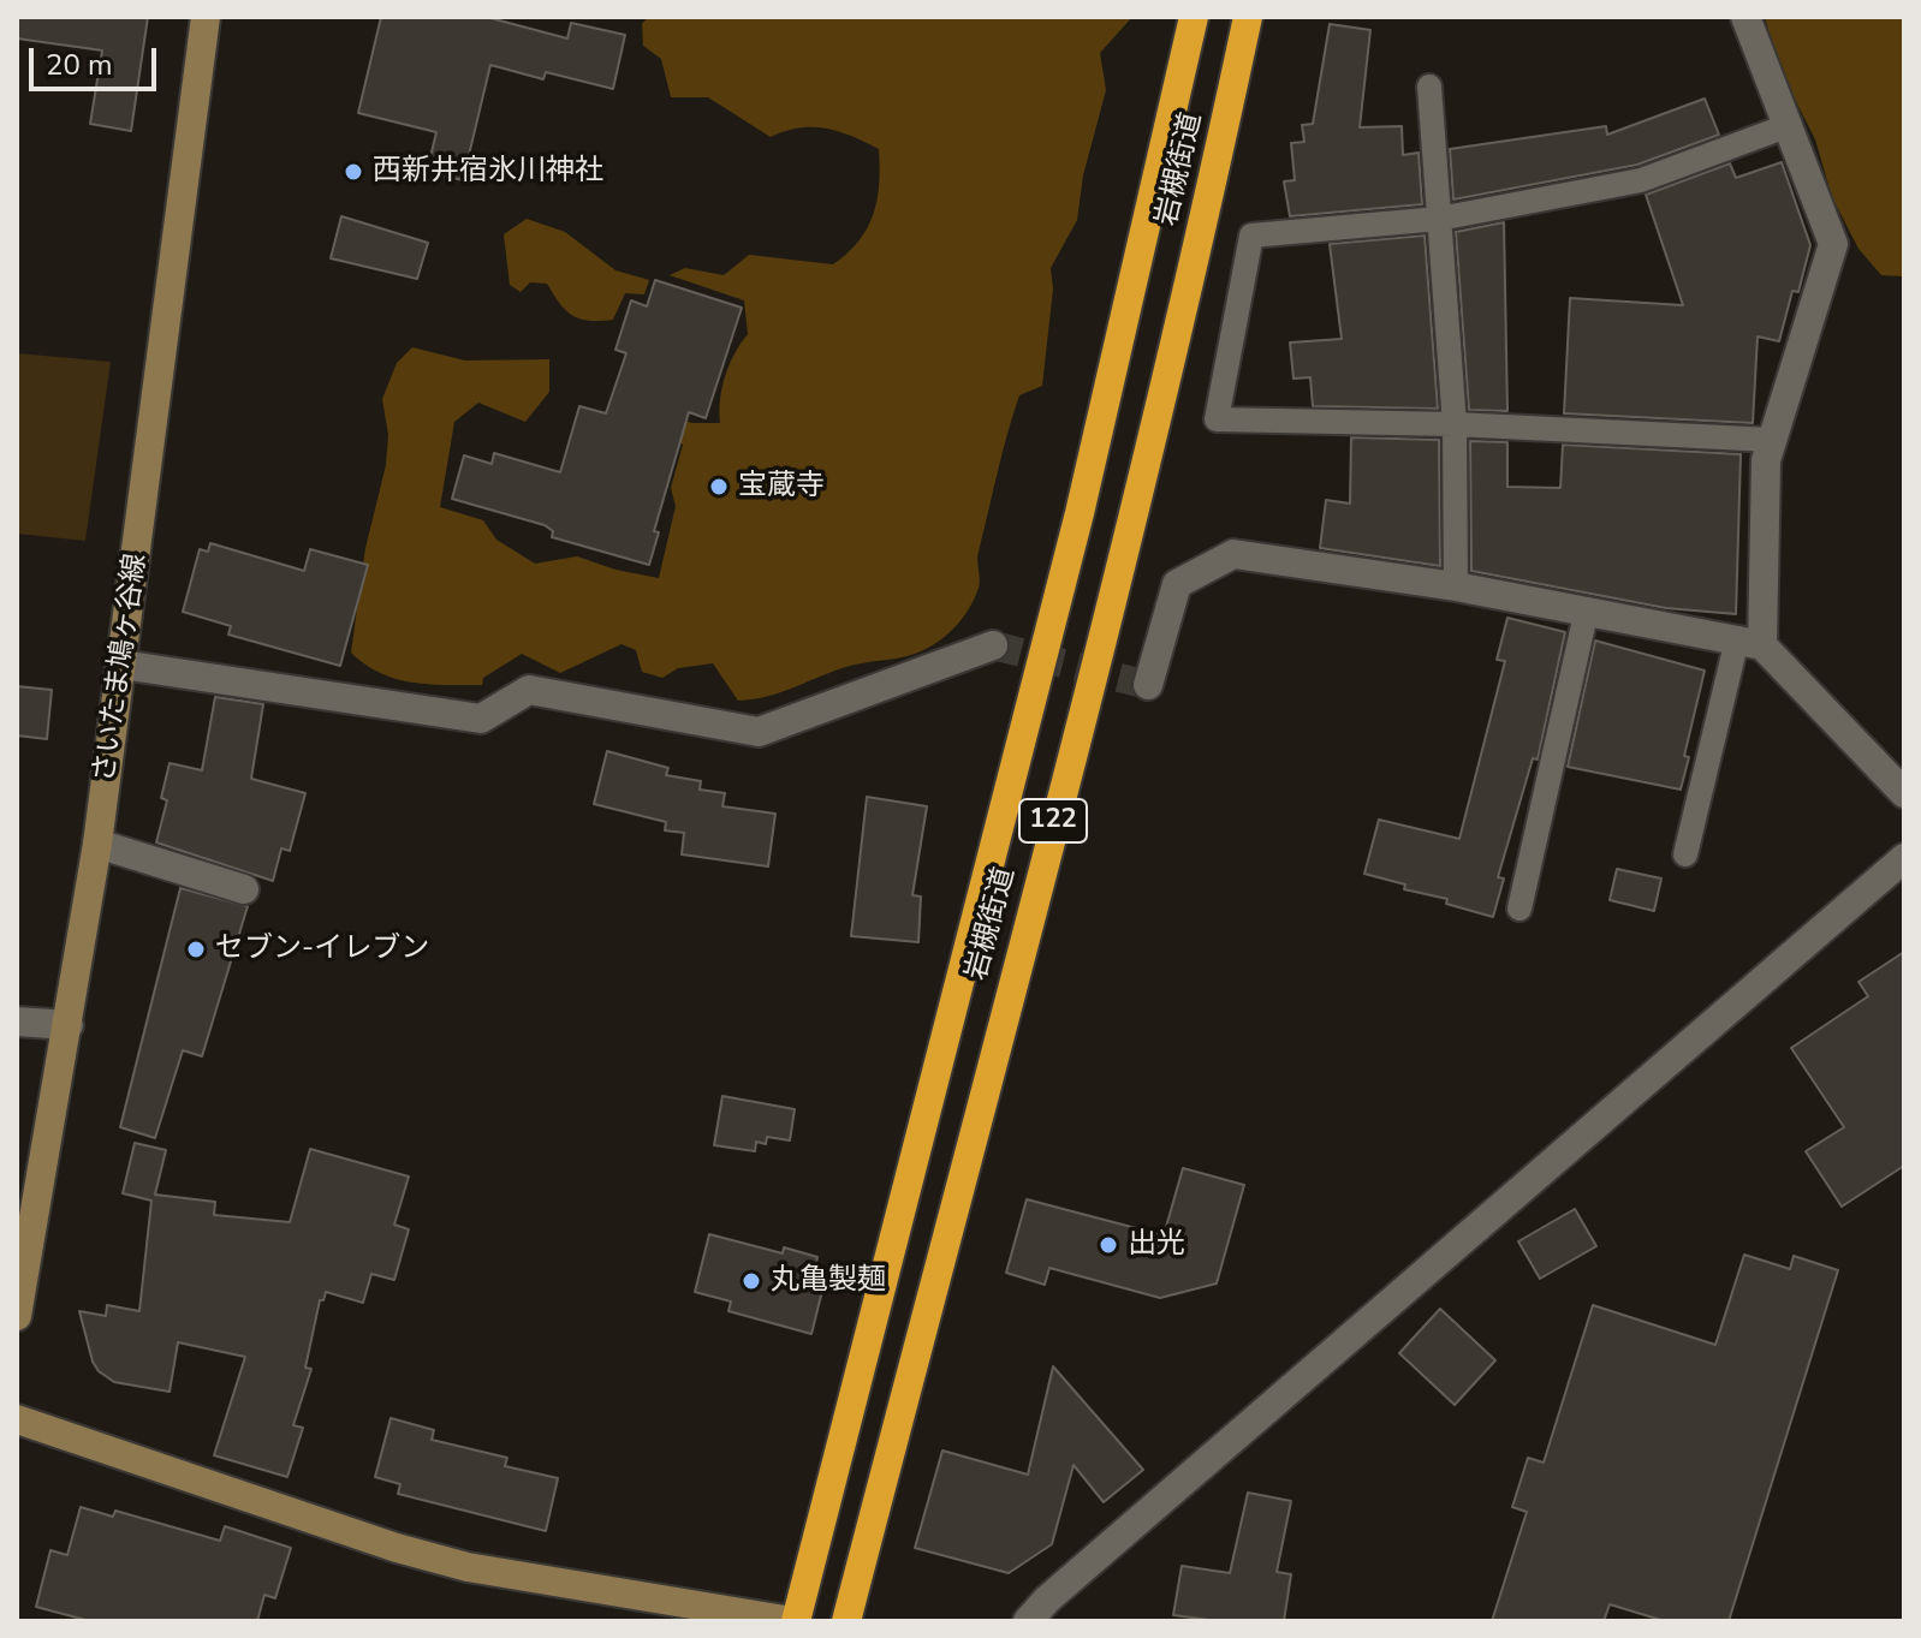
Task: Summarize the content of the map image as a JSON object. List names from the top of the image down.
{
  "streets": {
    "highway": ["岩槻街道", "122"],
    "main road": ["さいたま鳩ヶ谷線"]
  },
  "places": [
    "西新井宿氷川神社",
    "宝蔵寺",
    "セブン-イレブン",
    "出光",
    "丸亀製麺"
  ],
  "scale_bar": "20 m"
}
